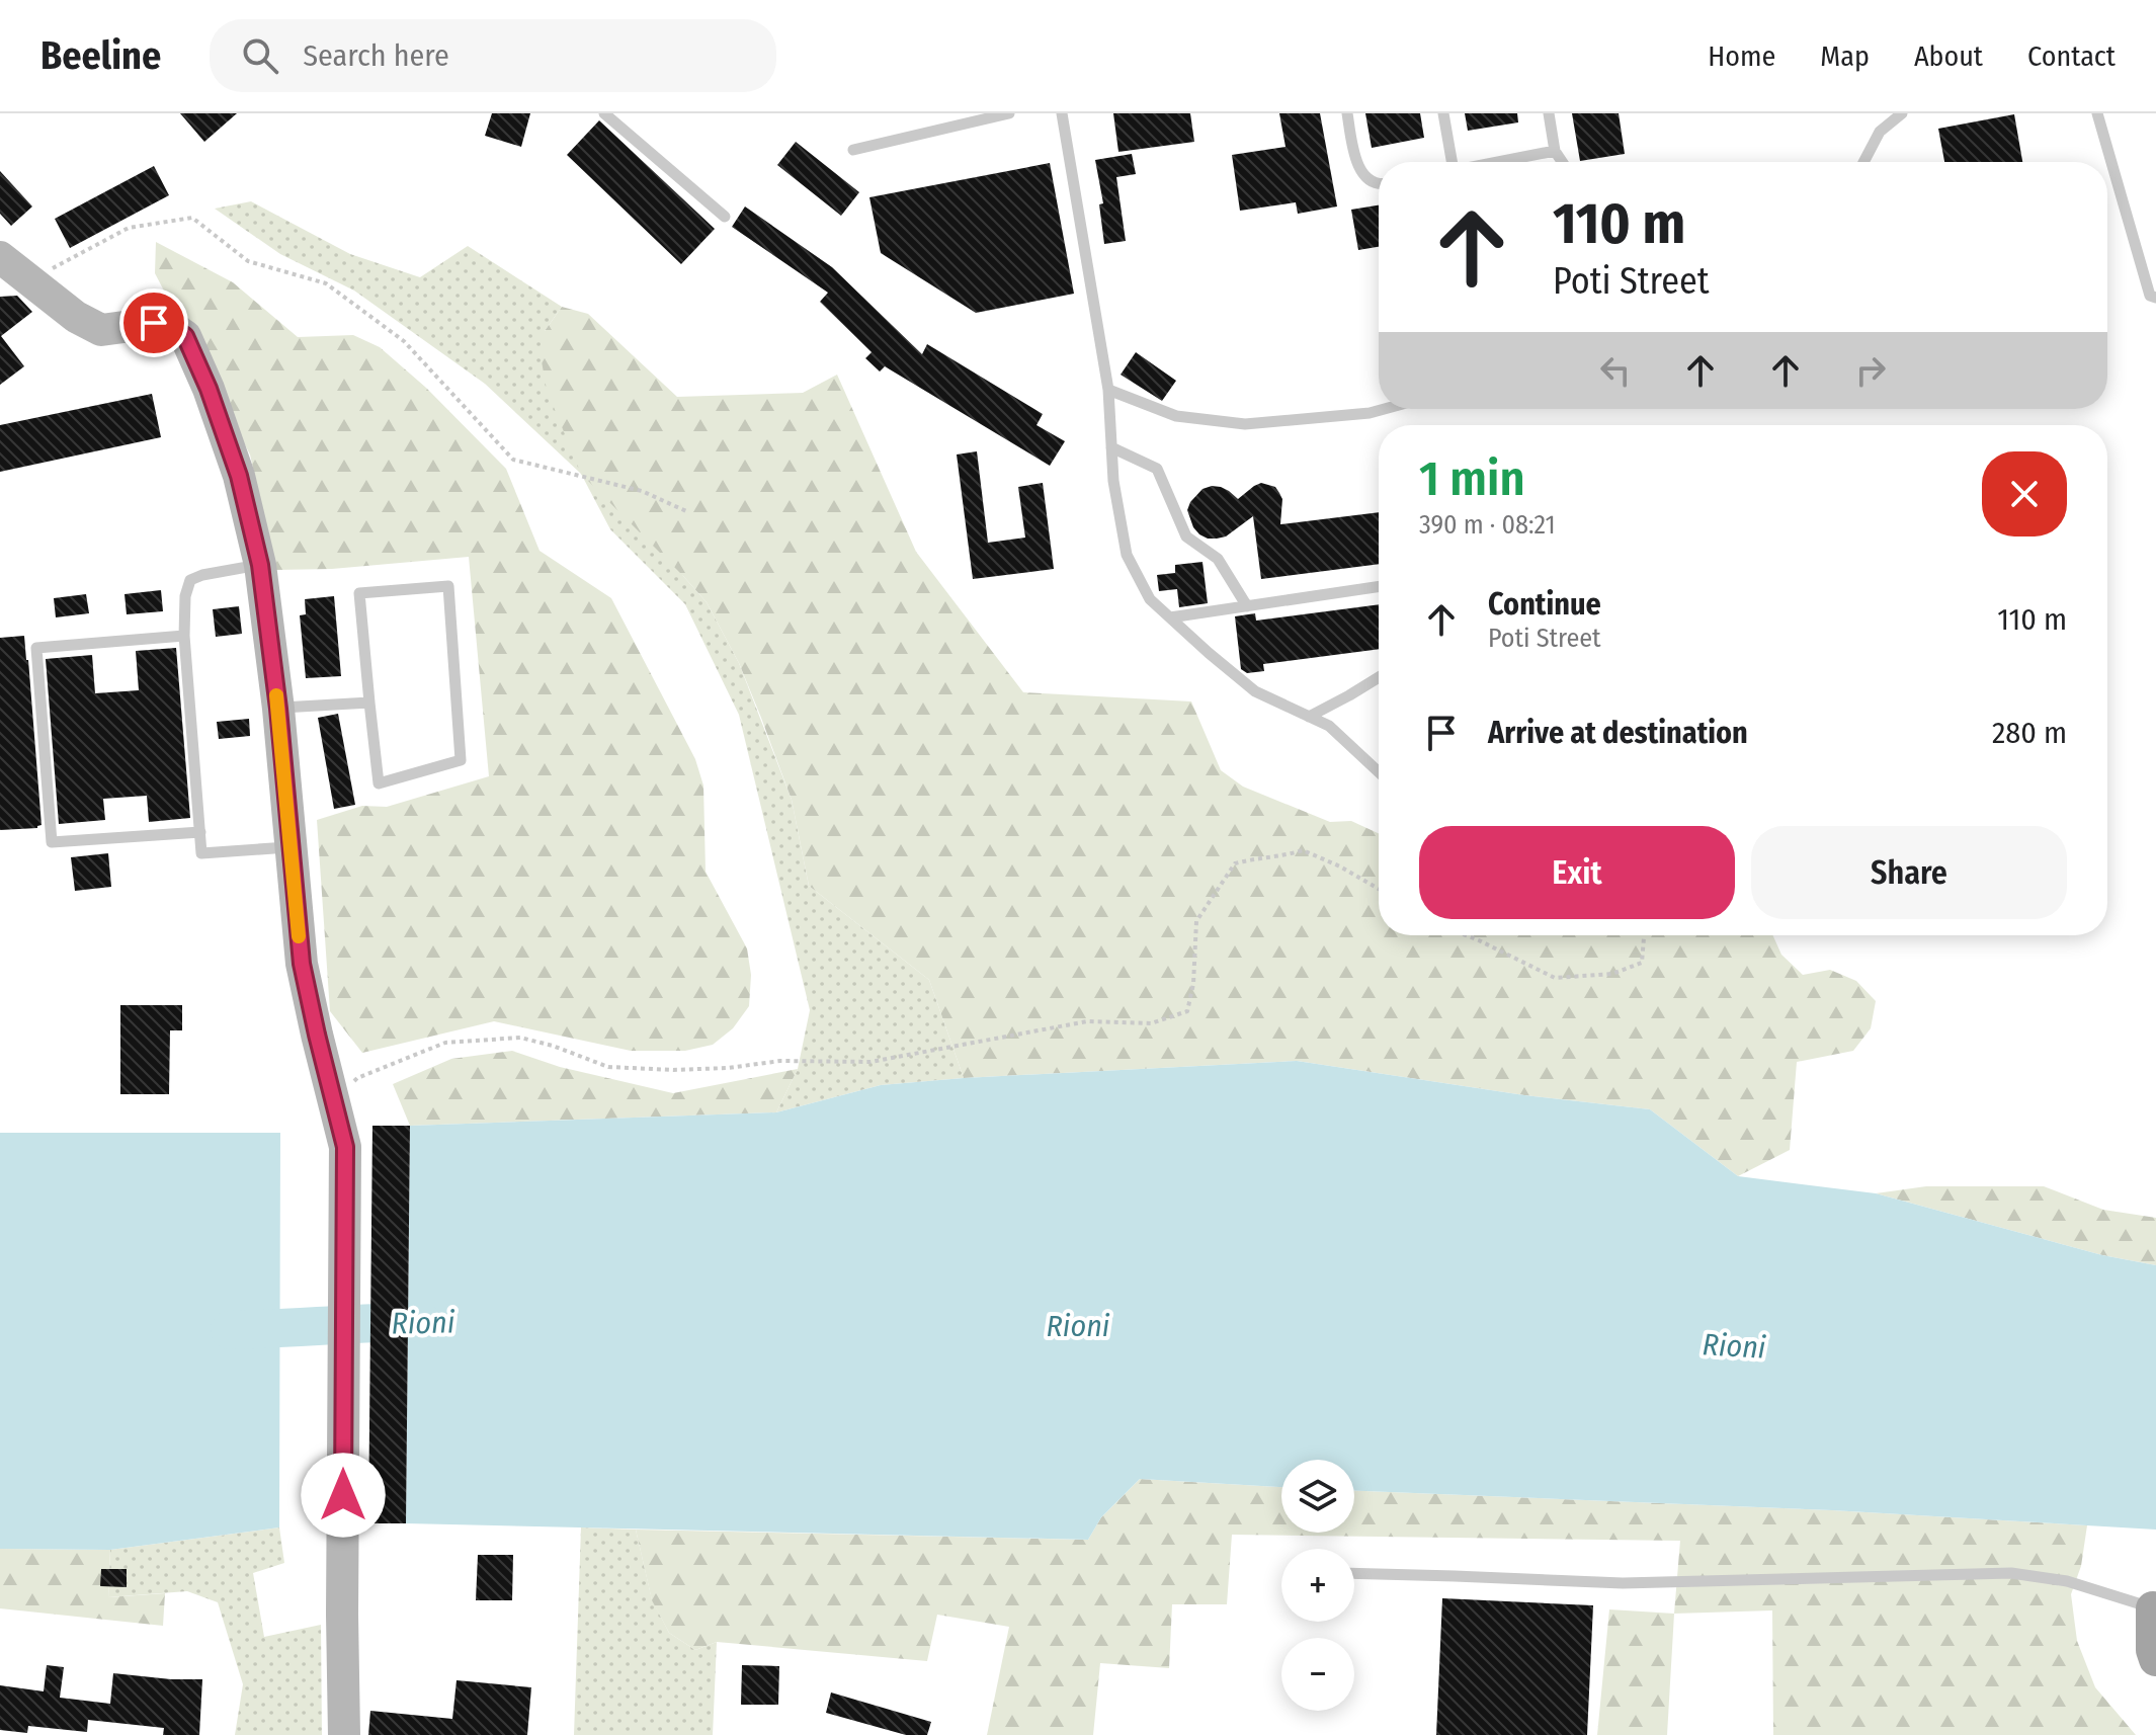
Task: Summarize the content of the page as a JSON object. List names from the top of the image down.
{
  "water": ["Rioni"],
  "page": {
    "header": "Beeline",
    "search": "Search here",
    "nav": [
      "Home",
      "Map",
      "About",
      "Contact"
    ],
    "turn": ["110 m", "Poti Street"],
    "heading": ["1 min", "390 m · 08:21"],
    "list": [
      {
        "name": "Continue",
        "note": "Poti Street",
        "value": "110 m"
      },
      {
        "name": "Arrive at destination",
        "value": "280 m"
      }
    ],
    "buttons": ["Exit", "Share"],
    "map_buttons": ["+", "−"]
  }
}
